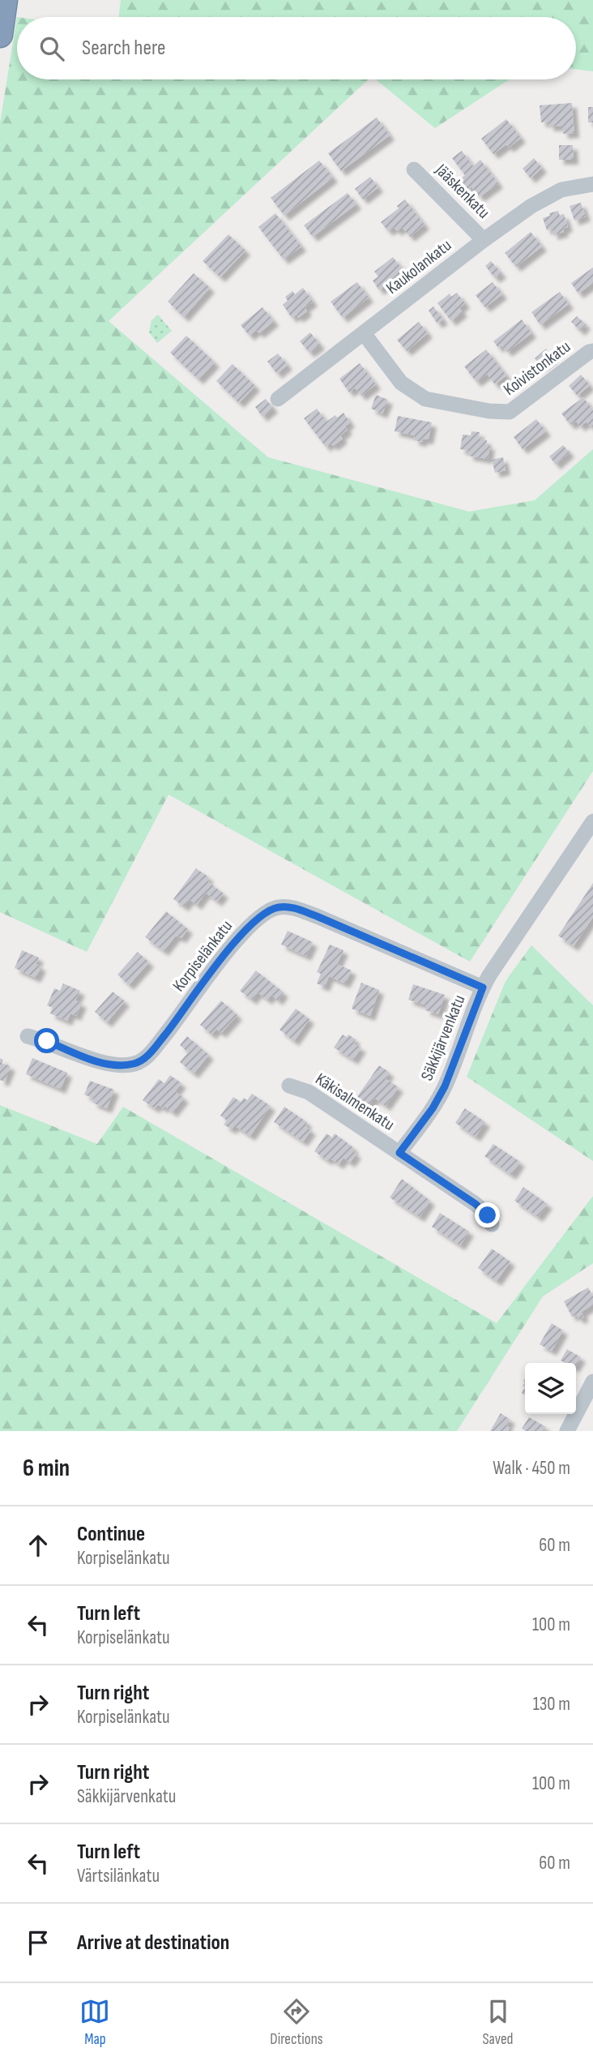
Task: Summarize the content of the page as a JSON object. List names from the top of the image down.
{
  "streets": {
    "street": [
      "Jääskenkatu",
      "Kaukolankatu",
      "Koivistonkatu",
      "Korpiselänkatu",
      "Säkkijärvenkatu",
      "Käkisalmenkatu"
    ]
  },
  "crossings": [
    ["Jääskenkatu", "Kaukolankatu"],
    ["Kaukolankatu", "Koivistonkatu"],
    ["Korpiselänkatu", "Säkkijärvenkatu"],
    ["Säkkijärvenkatu", "Käkisalmenkatu"]
  ],
  "page": {
    "search": "Search here",
    "heading": ["6 min", "Walk · 450 m"],
    "list": [
      ["Continue", "Korpiselänkatu", "60 m"],
      ["Turn left", "Korpiselänkatu", "100 m"],
      ["Turn right", "Korpiselänkatu", "130 m"],
      ["Turn right", "Säkkijärvenkatu", "100 m"],
      ["Turn left", "Värtsilänkatu", "60 m"],
      "Arrive at destination"
    ],
    "nav": ["Map", "Directions", "Saved"]
  }
}
